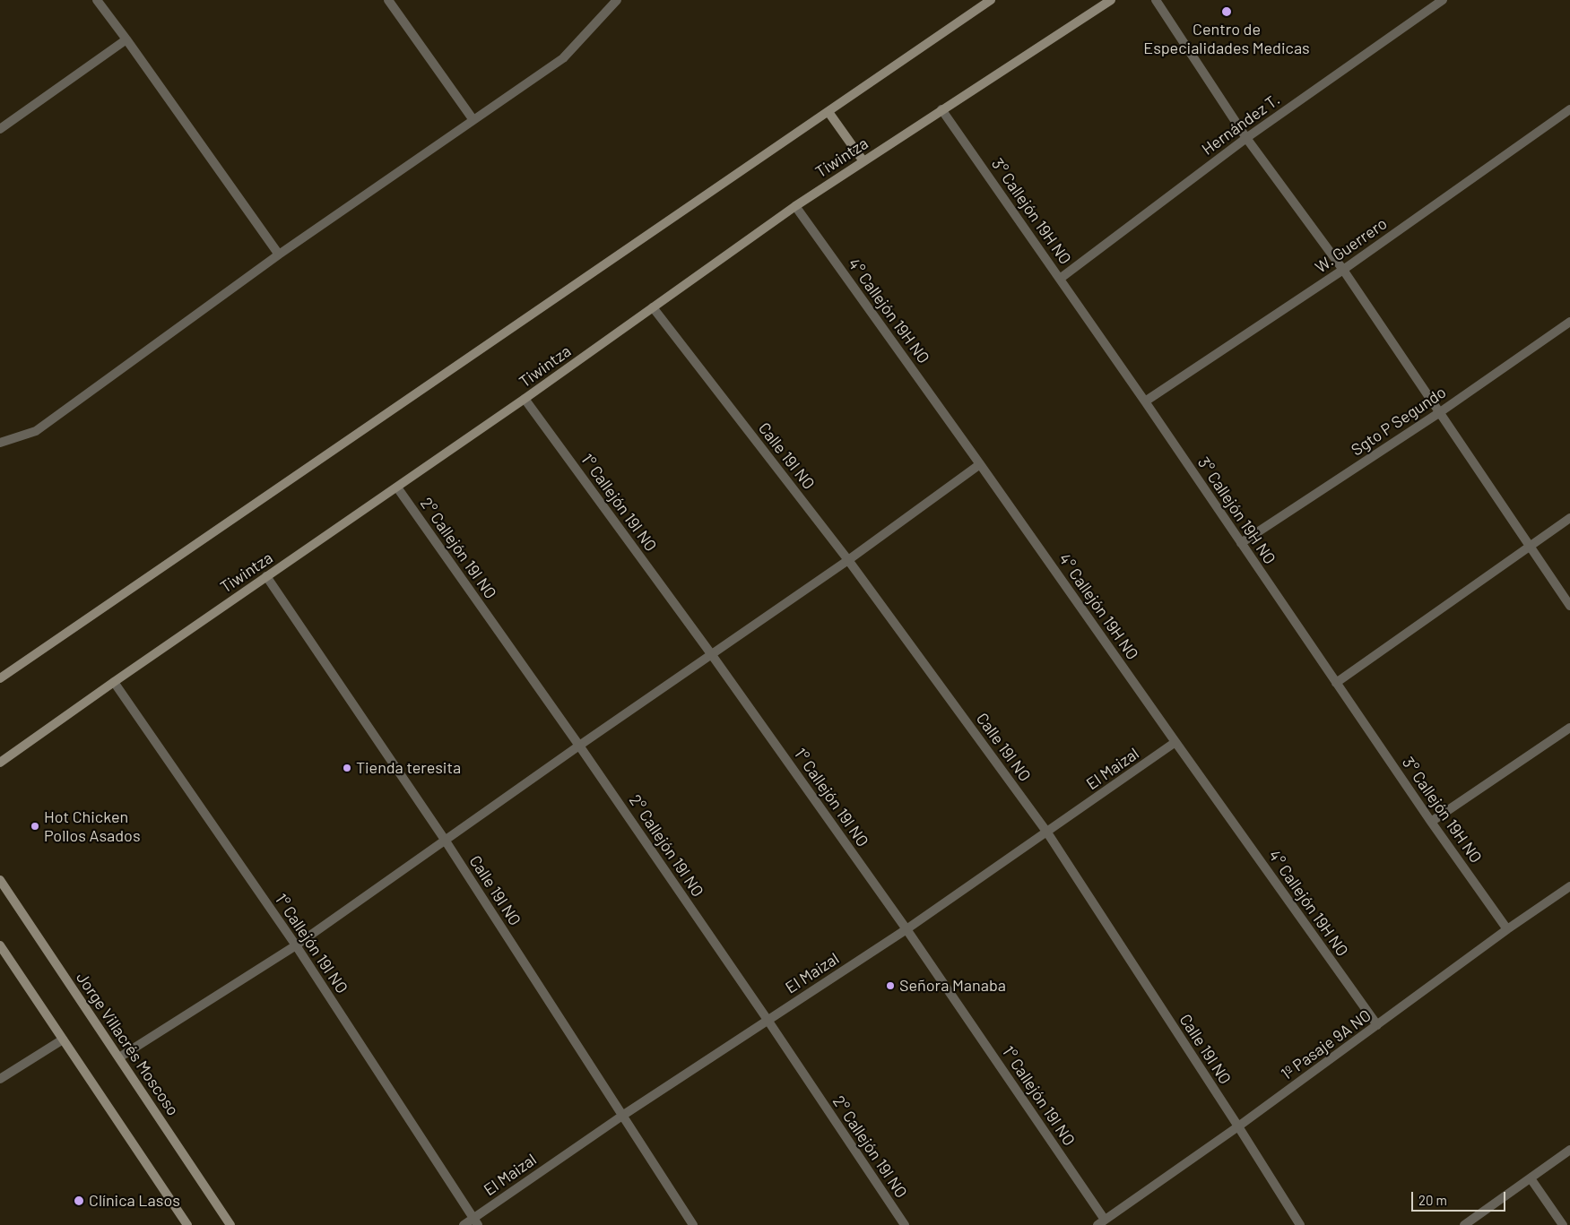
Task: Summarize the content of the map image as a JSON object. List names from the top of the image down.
{
  "streets": {
    "street": [
      "Hernández T.",
      "Tiwintza",
      "3° Callejón 19H NO",
      "W. Guerrero",
      "4° Callejón 19H NO",
      "Sgto P Segundo",
      "Calle 19I NO",
      "1° Callejón 19I NO",
      "2° Callejón 19I NO",
      "El Maizal",
      "Jorge Villacrés Moscoso",
      "1º Pasaje 9A NO"
    ]
  },
  "crossings": [
    ["Hernández T.", "3° Callejón 19H NO"],
    ["Tiwintza", "3° Callejón 19H NO"],
    ["Tiwintza", "4° Callejón 19H NO"],
    ["Tiwintza", "Calle 19I NO"],
    ["Tiwintza", "1° Callejón 19I NO"],
    ["Tiwintza", "2° Callejón 19I NO"],
    ["3° Callejón 19H NO", "W. Guerrero"],
    ["3° Callejón 19H NO", "Sgto P Segundo"],
    ["3° Callejón 19H NO", "1º Pasaje 9A NO"],
    ["4° Callejón 19H NO", "El Maizal"],
    ["4° Callejón 19H NO", "1º Pasaje 9A NO"],
    ["Calle 19I NO", "El Maizal"],
    ["Calle 19I NO", "1º Pasaje 9A NO"],
    ["1° Callejón 19I NO", "El Maizal"],
    ["1° Callejón 19I NO", "1º Pasaje 9A NO"],
    ["2° Callejón 19I NO", "El Maizal"]
  ],
  "places": [
    "Centro de Especialidades Medicas",
    "Tienda teresita",
    "Hot Chicken Pollos Asados",
    "Señora Manaba",
    "Clínica Lasos"
  ],
  "scale_bar": "20 m"
}
